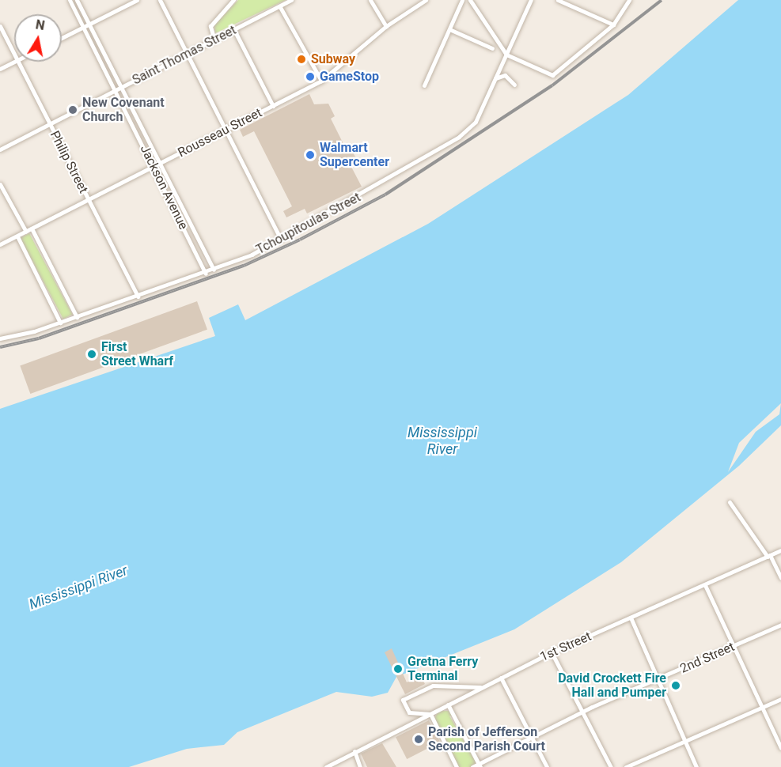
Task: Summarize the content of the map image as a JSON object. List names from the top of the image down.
{
  "streets": {
    "street": [
      "Saint Thomas Street",
      "Rousseau Street",
      "Philip Street",
      "Jackson Avenue",
      "Tchoupitoulas Street",
      "1st Street",
      "2nd Street"
    ]
  },
  "crossings": [
    ["Saint Thomas Street", "Philip Street"],
    ["Saint Thomas Street", "Jackson Avenue"],
    ["Rousseau Street", "Philip Street"],
    ["Rousseau Street", "Jackson Avenue"],
    ["Philip Street", "Tchoupitoulas Street"],
    ["Jackson Avenue", "Tchoupitoulas Street"]
  ],
  "water": ["Mississippi River"],
  "places": [
    "Subway",
    "GameStop",
    "New Covenant Church",
    "Walmart Supercenter",
    "First Street Wharf",
    "Gretna Ferry Terminal",
    "David Crockett Fire Hall and Pumper",
    "Parish of Jefferson Second Parish Court"
  ],
  "north": "top"
}
